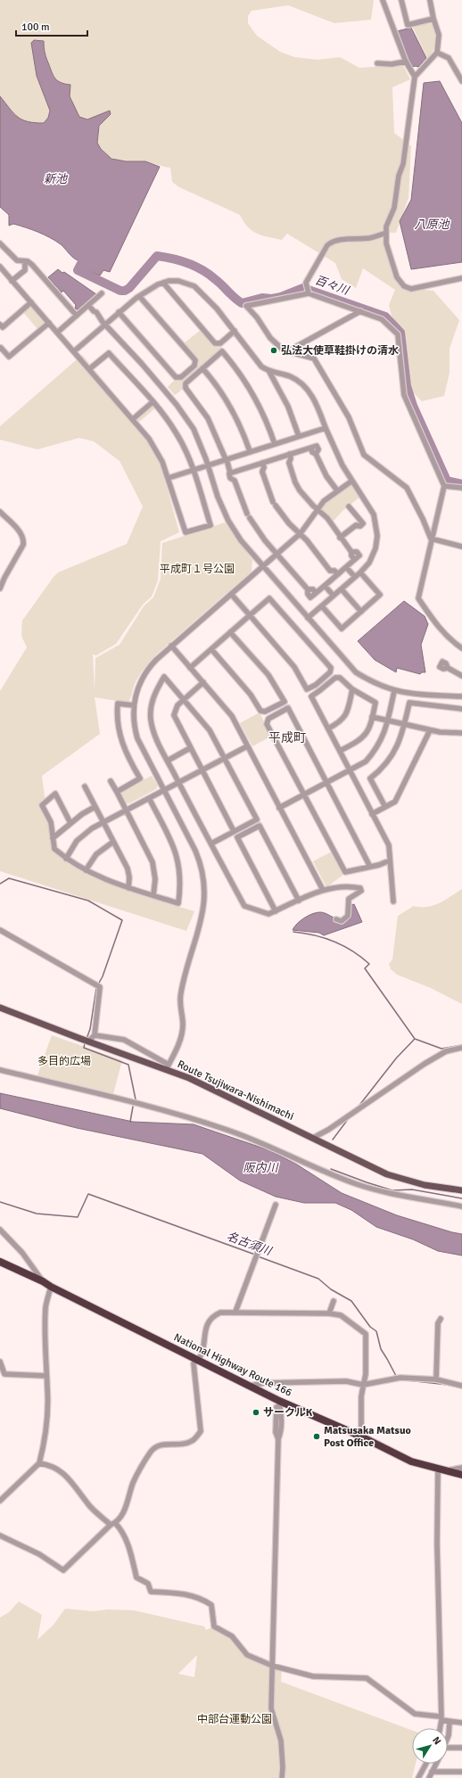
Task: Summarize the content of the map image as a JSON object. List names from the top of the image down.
{
  "streets": {
    "highway": ["National Highway Route 166"],
    "main road": ["Route Tsujiwara-Nishimachi"]
  },
  "districts": ["平成町"],
  "water": [
    "新池",
    "八原池",
    "百々川",
    "阪内川",
    "名古須川"
  ],
  "parks": ["平成町１号公園", "多目的広場", "中部台運動公園"],
  "places": ["弘法大使草鞋掛けの清水", "サークルK", "Matsusaka Matsuo Post Office"],
  "scale_bar": "100 m",
  "north": "top right"
}
